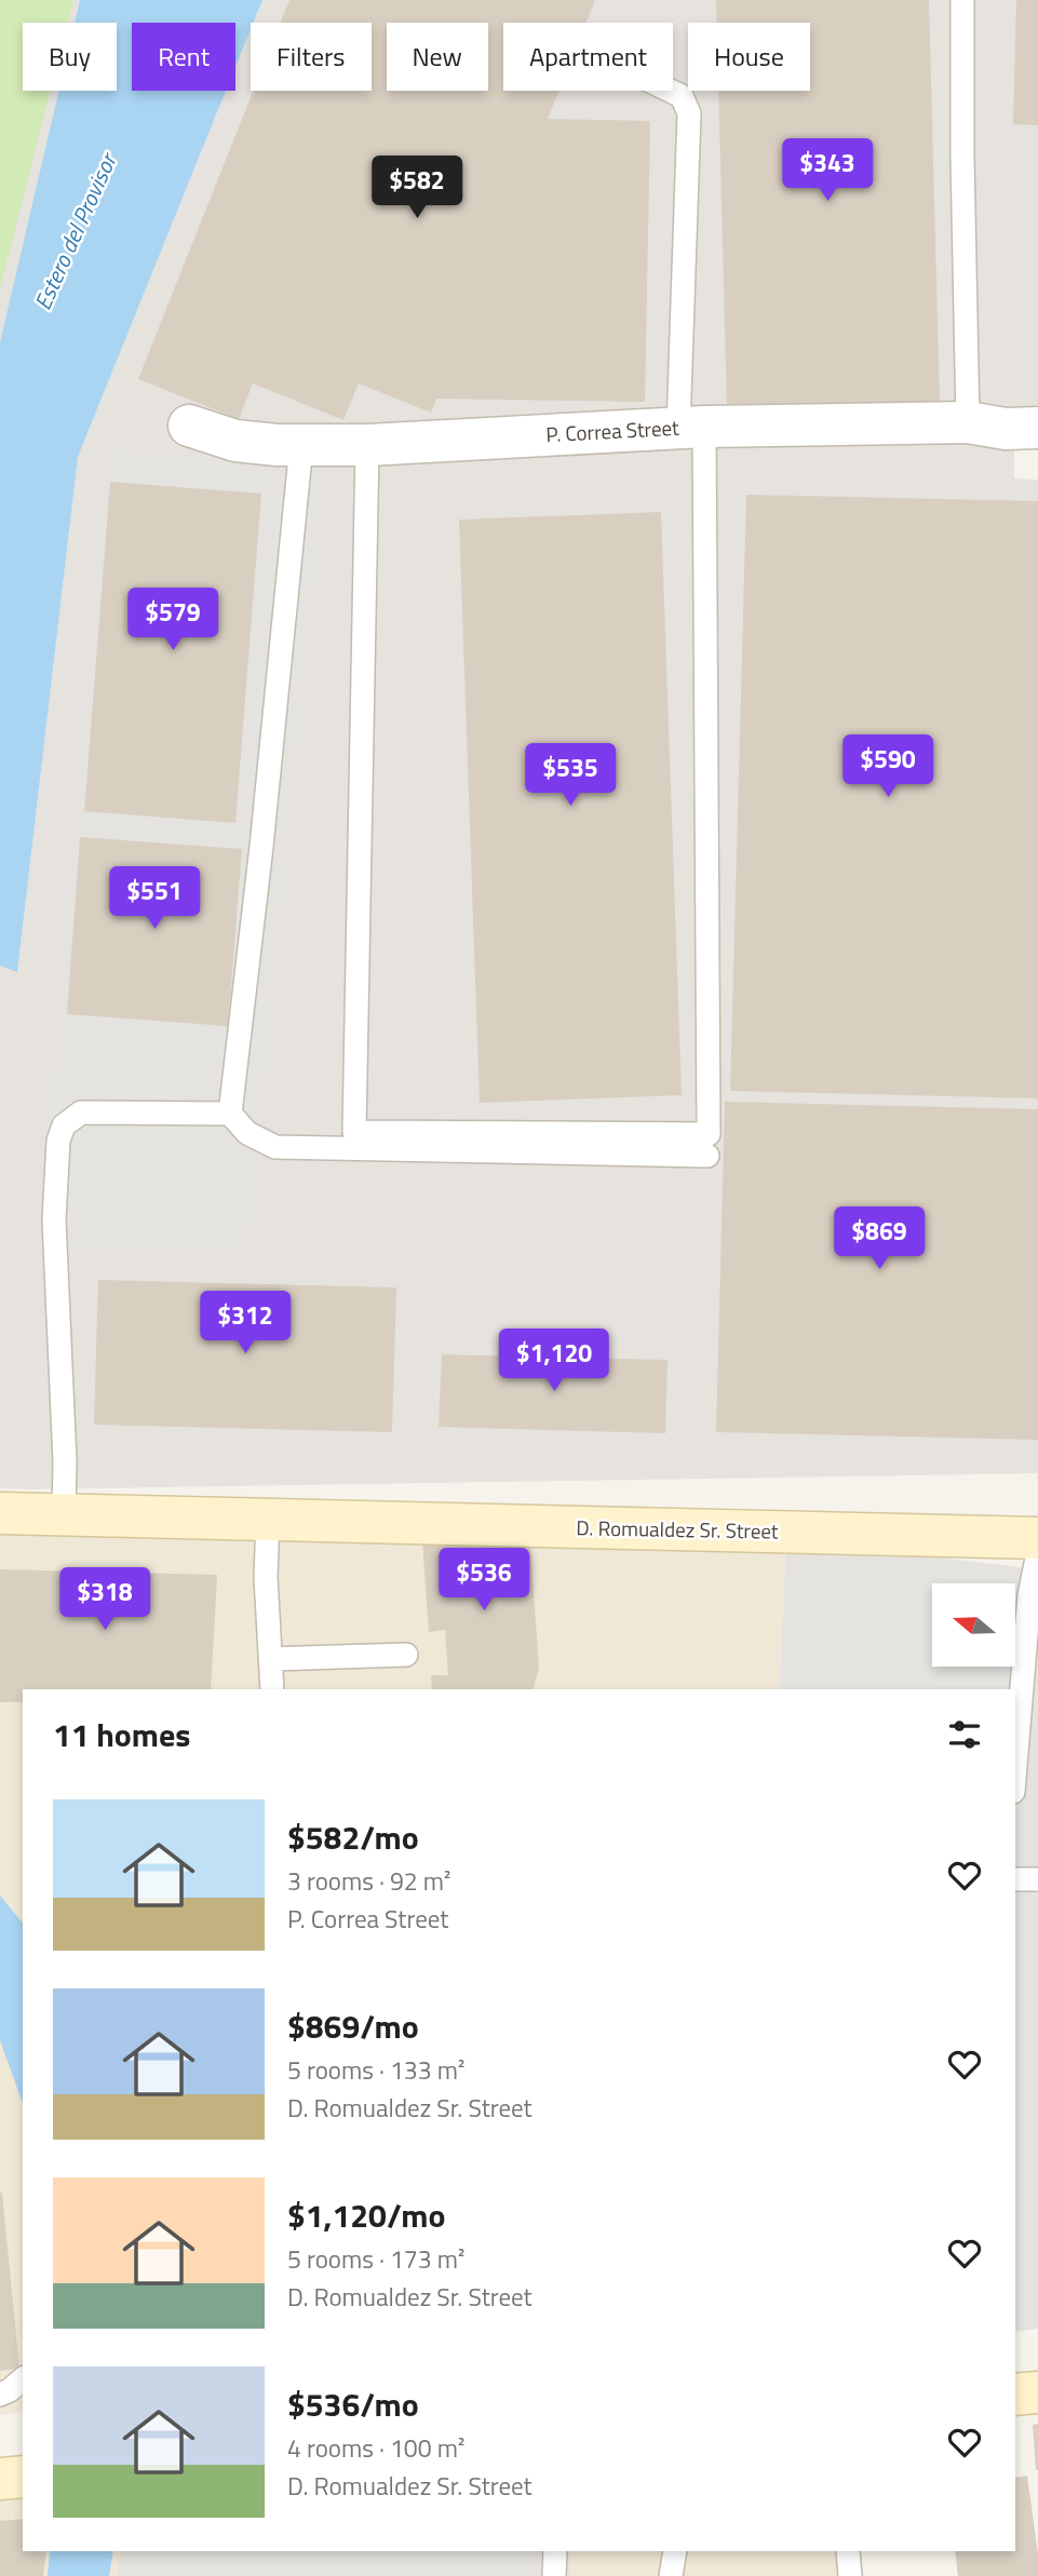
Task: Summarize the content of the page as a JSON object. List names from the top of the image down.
{
  "streets": {
    "main road": ["D. Romualdez Sr. Street"],
    "street": ["P. Correa Street"]
  },
  "water": ["Estero del Provisor"],
  "north": "left",
  "page": {
    "chip": [
      "Buy",
      "Rent",
      "Filters",
      "New",
      "Apartment",
      "House"
    ],
    "price": [
      "$343",
      "$582",
      "$579",
      "$590",
      "$535",
      "$551",
      "$869",
      "$312",
      "$1,120",
      "$536",
      "$318"
    ],
    "heading": "11 homes",
    "list": [
      {
        "name": "$582/mo",
        "note": "3 rooms · 92 m² · P. Correa Street"
      },
      {
        "name": "$869/mo",
        "note": "5 rooms · 133 m² · D. Romualdez Sr. Street"
      },
      {
        "name": "$1,120/mo",
        "note": "5 rooms · 173 m² · D. Romualdez Sr. Street"
      },
      {
        "name": "$536/mo",
        "note": "4 rooms · 100 m² · D. Romualdez Sr. Street"
      }
    ]
  }
}
